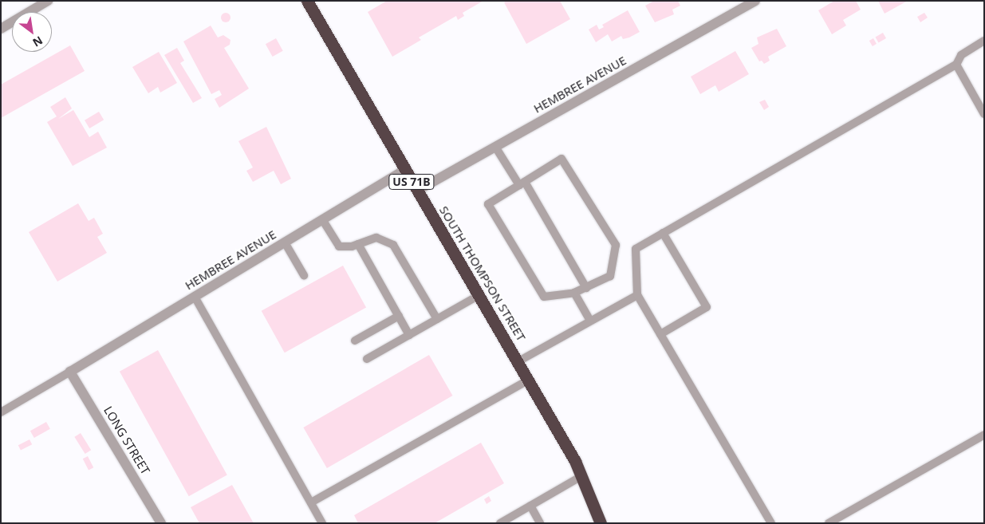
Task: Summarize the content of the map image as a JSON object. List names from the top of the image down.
{
  "streets": {
    "highway": ["US 71B", "SOUTH THOMPSON STREET"],
    "street": ["HEMBREE AVENUE", "LONG STREET"]
  },
  "crossings": [
    ["HEMBREE AVENUE", "SOUTH THOMPSON STREET"],
    ["HEMBREE AVENUE", "LONG STREET"]
  ],
  "north": "bottom right"
}
